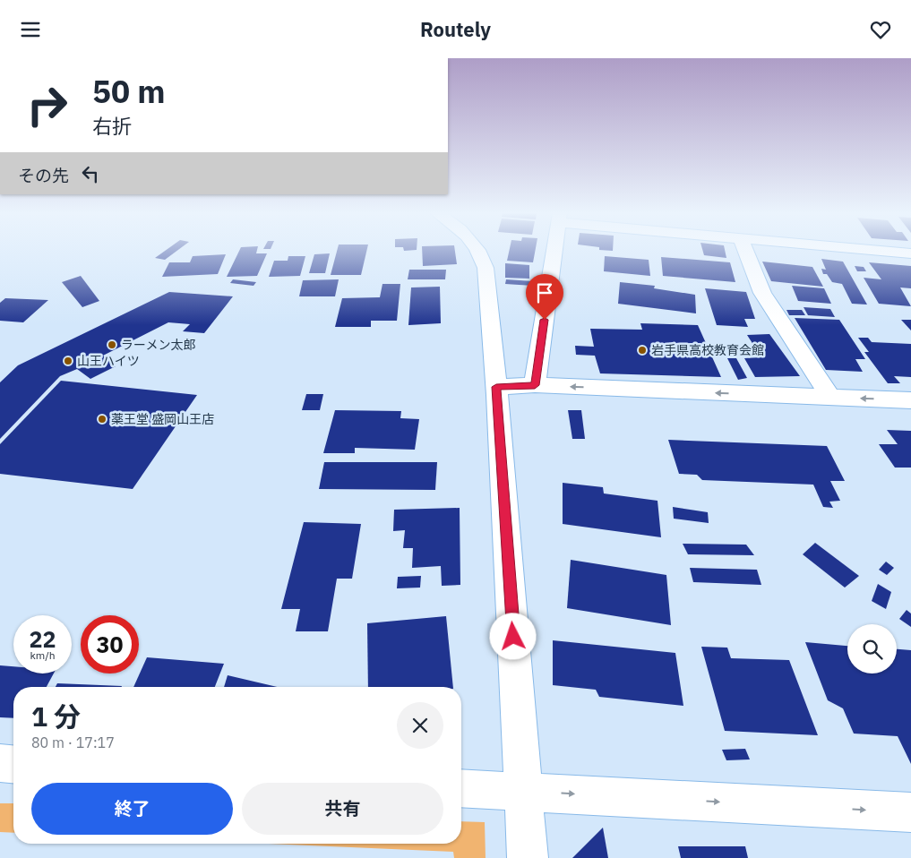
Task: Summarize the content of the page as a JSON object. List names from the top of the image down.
{
  "places": [
    "ラーメン太郎",
    "岩手県高校教育会館",
    "山王ハイツ",
    "薬王堂 盛岡山王店"
  ],
  "page": {
    "header": "Routely",
    "turn": ["50 m", "右折"],
    "then": "その先",
    "speed": "22 km/h",
    "limit": "30",
    "heading": ["1 分", "80 m · 17:17"],
    "buttons": ["終了", "共有"]
  }
}
